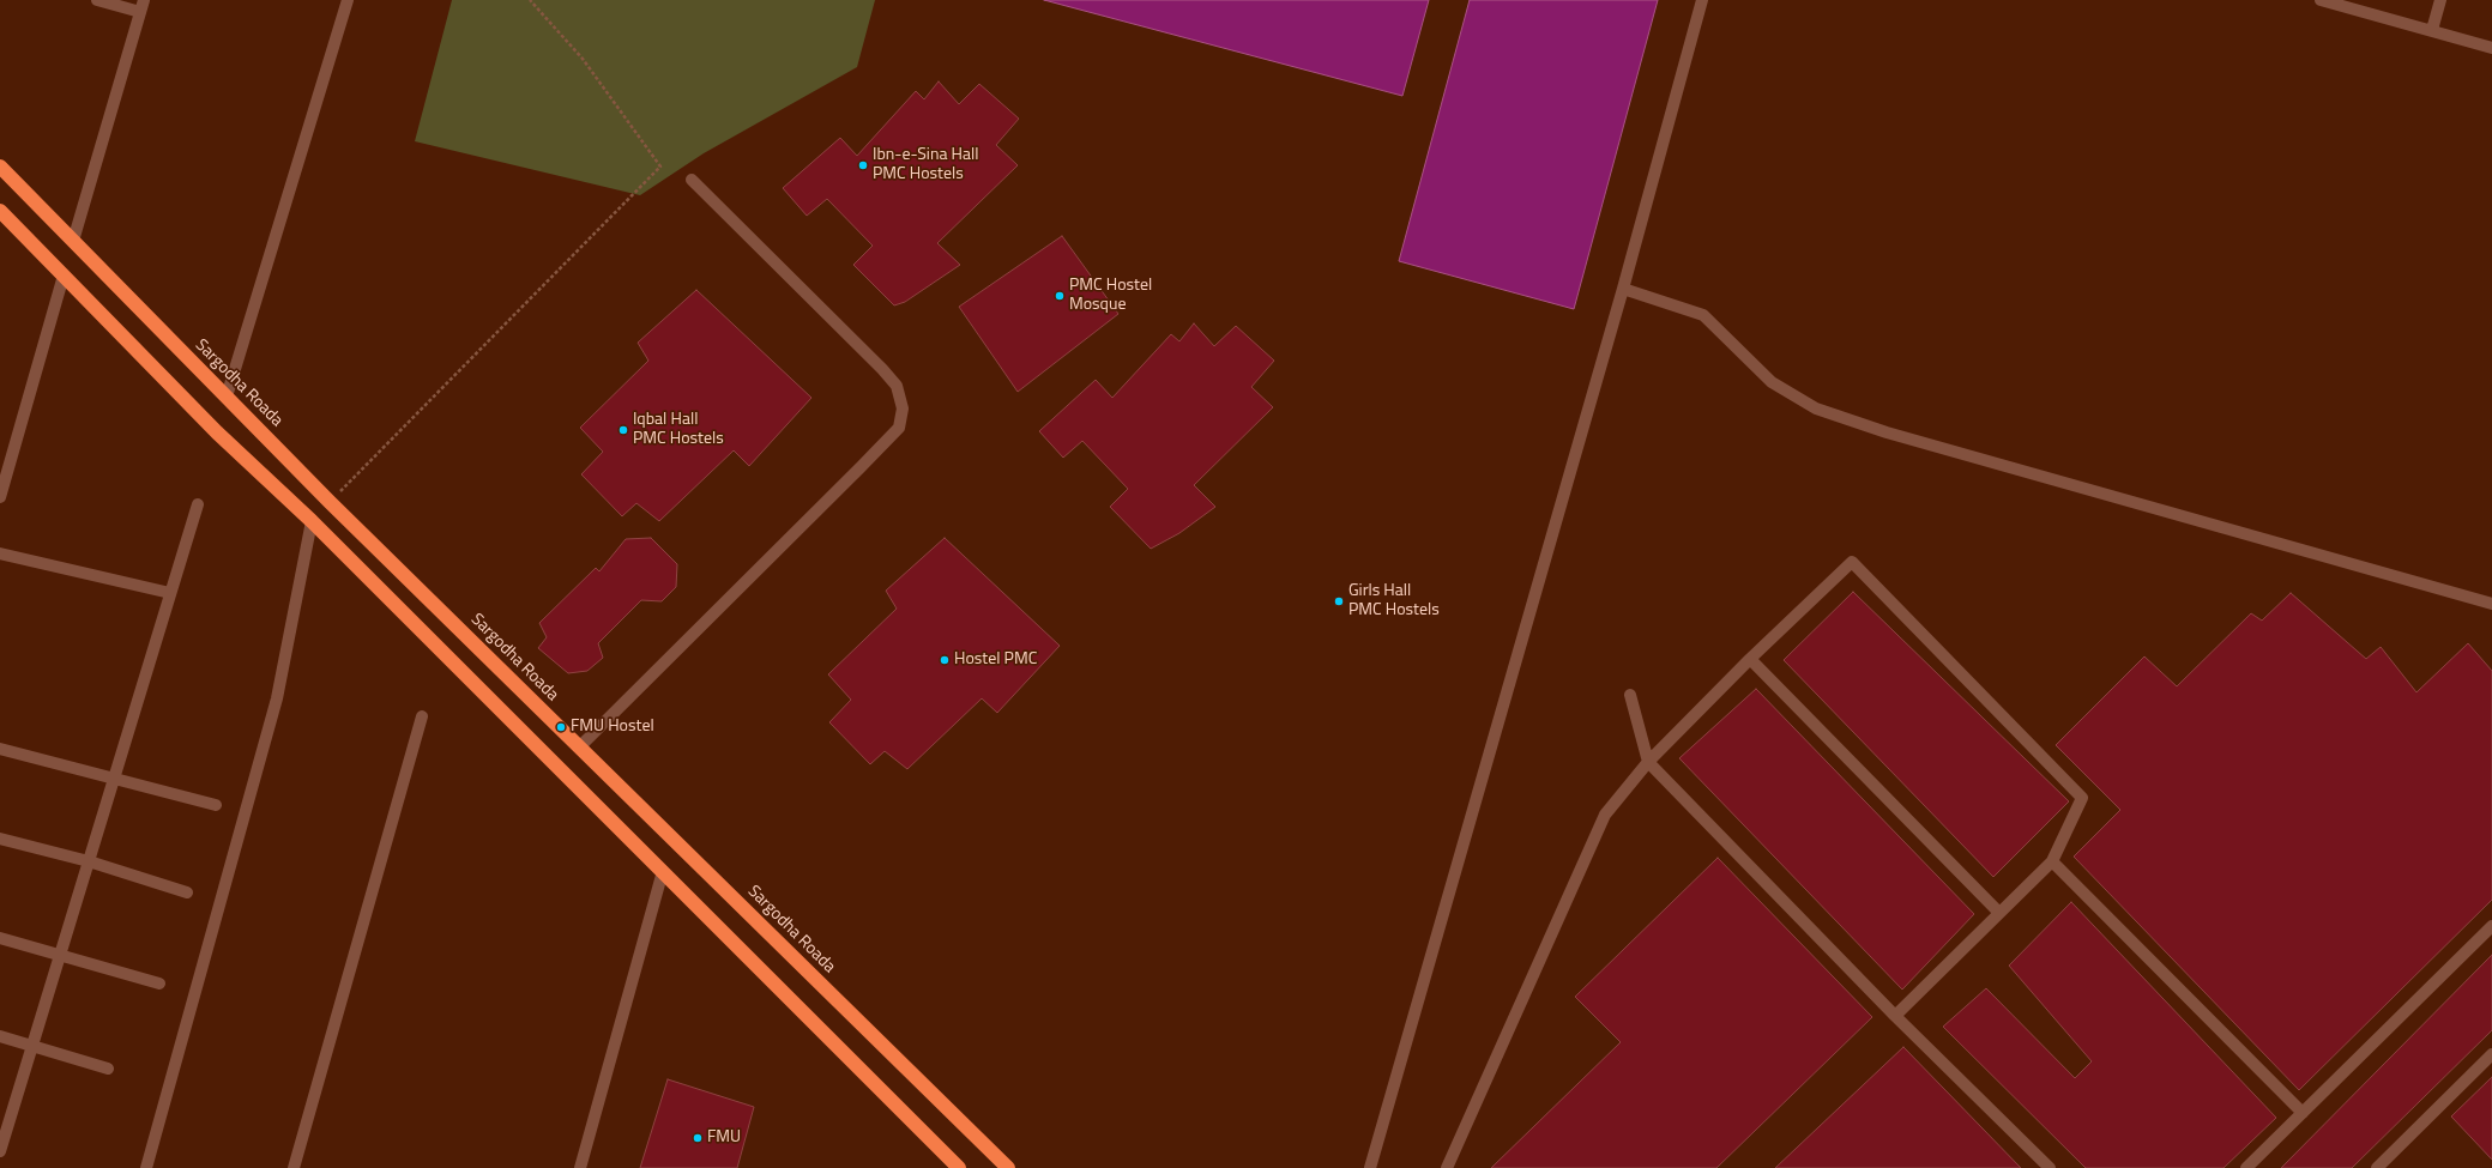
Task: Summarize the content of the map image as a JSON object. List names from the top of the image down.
{
  "streets": {
    "highway": ["Sargodha Roada"]
  },
  "places": [
    "Ibn-e-Sina Hall PMC Hostels",
    "PMC Hostel Mosque",
    "Iqbal Hall PMC Hostels",
    "Girls Hall PMC Hostels",
    "Hostel PMC",
    "FMU Hostel",
    "FMU"
  ]
}
